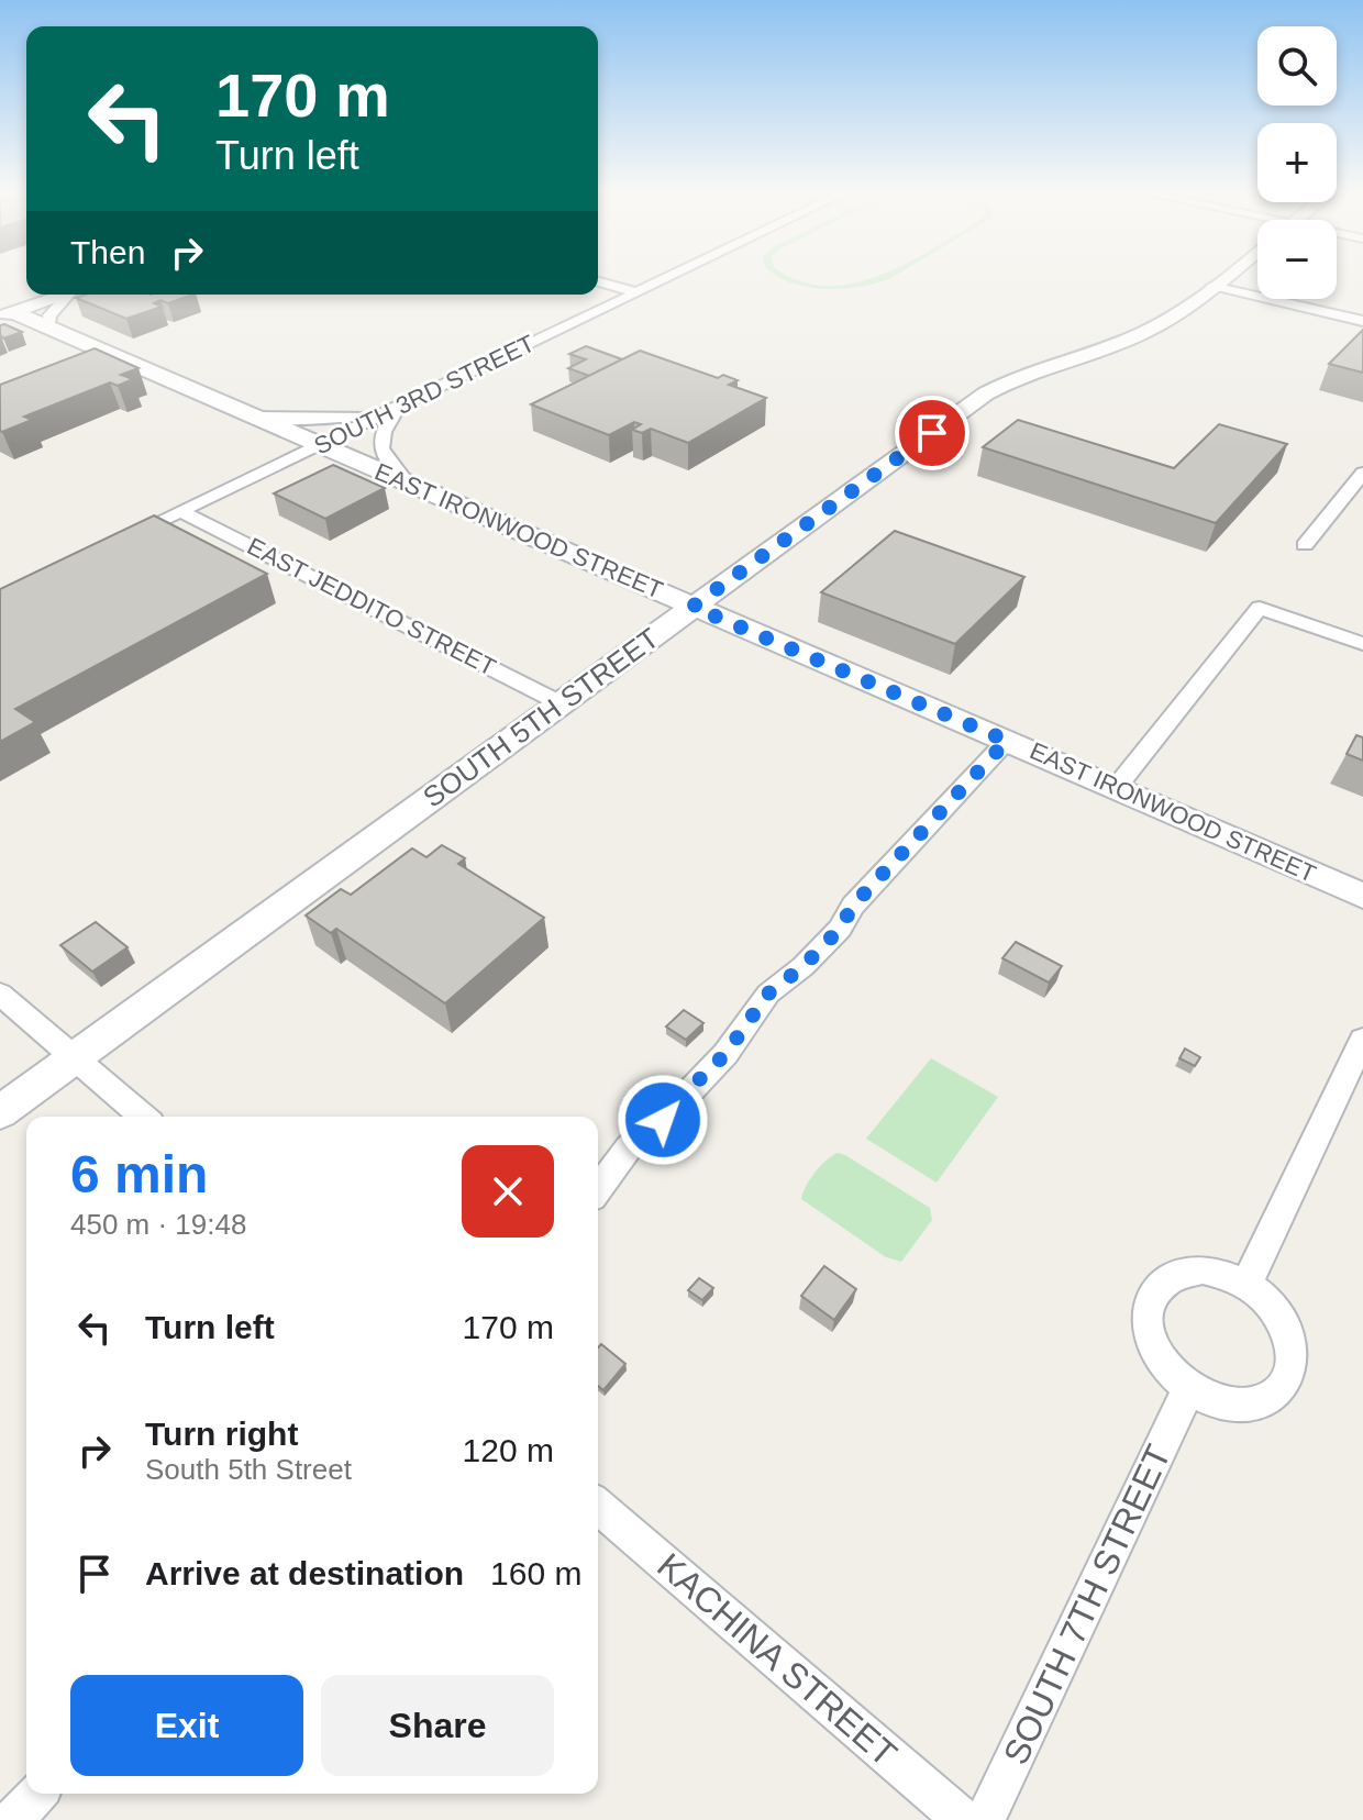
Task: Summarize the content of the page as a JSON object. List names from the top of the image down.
{
  "streets": {
    "street": [
      "SOUTH 3RD STREET",
      "EAST IRONWOOD STREET",
      "EAST JEDDITO STREET",
      "SOUTH 5TH STREET",
      "SOUTH 7TH STREET",
      "KACHINA STREET"
    ]
  },
  "crossings": [
    ["SOUTH 3RD STREET", "EAST IRONWOOD STREET"],
    ["SOUTH 3RD STREET", "EAST JEDDITO STREET"],
    ["EAST IRONWOOD STREET", "SOUTH 5TH STREET"],
    ["EAST JEDDITO STREET", "SOUTH 5TH STREET"]
  ],
  "page": {
    "map_buttons": ["+", "−"],
    "turn": ["170 m", "Turn left"],
    "then": "Then",
    "heading": ["6 min", "450 m · 19:48"],
    "list": [
      {
        "name": "Turn left",
        "value": "170 m"
      },
      {
        "name": "Turn right",
        "note": "South 5th Street",
        "value": "120 m"
      },
      {
        "name": "Arrive at destination",
        "value": "160 m"
      }
    ],
    "buttons": ["Exit", "Share"]
  }
}
